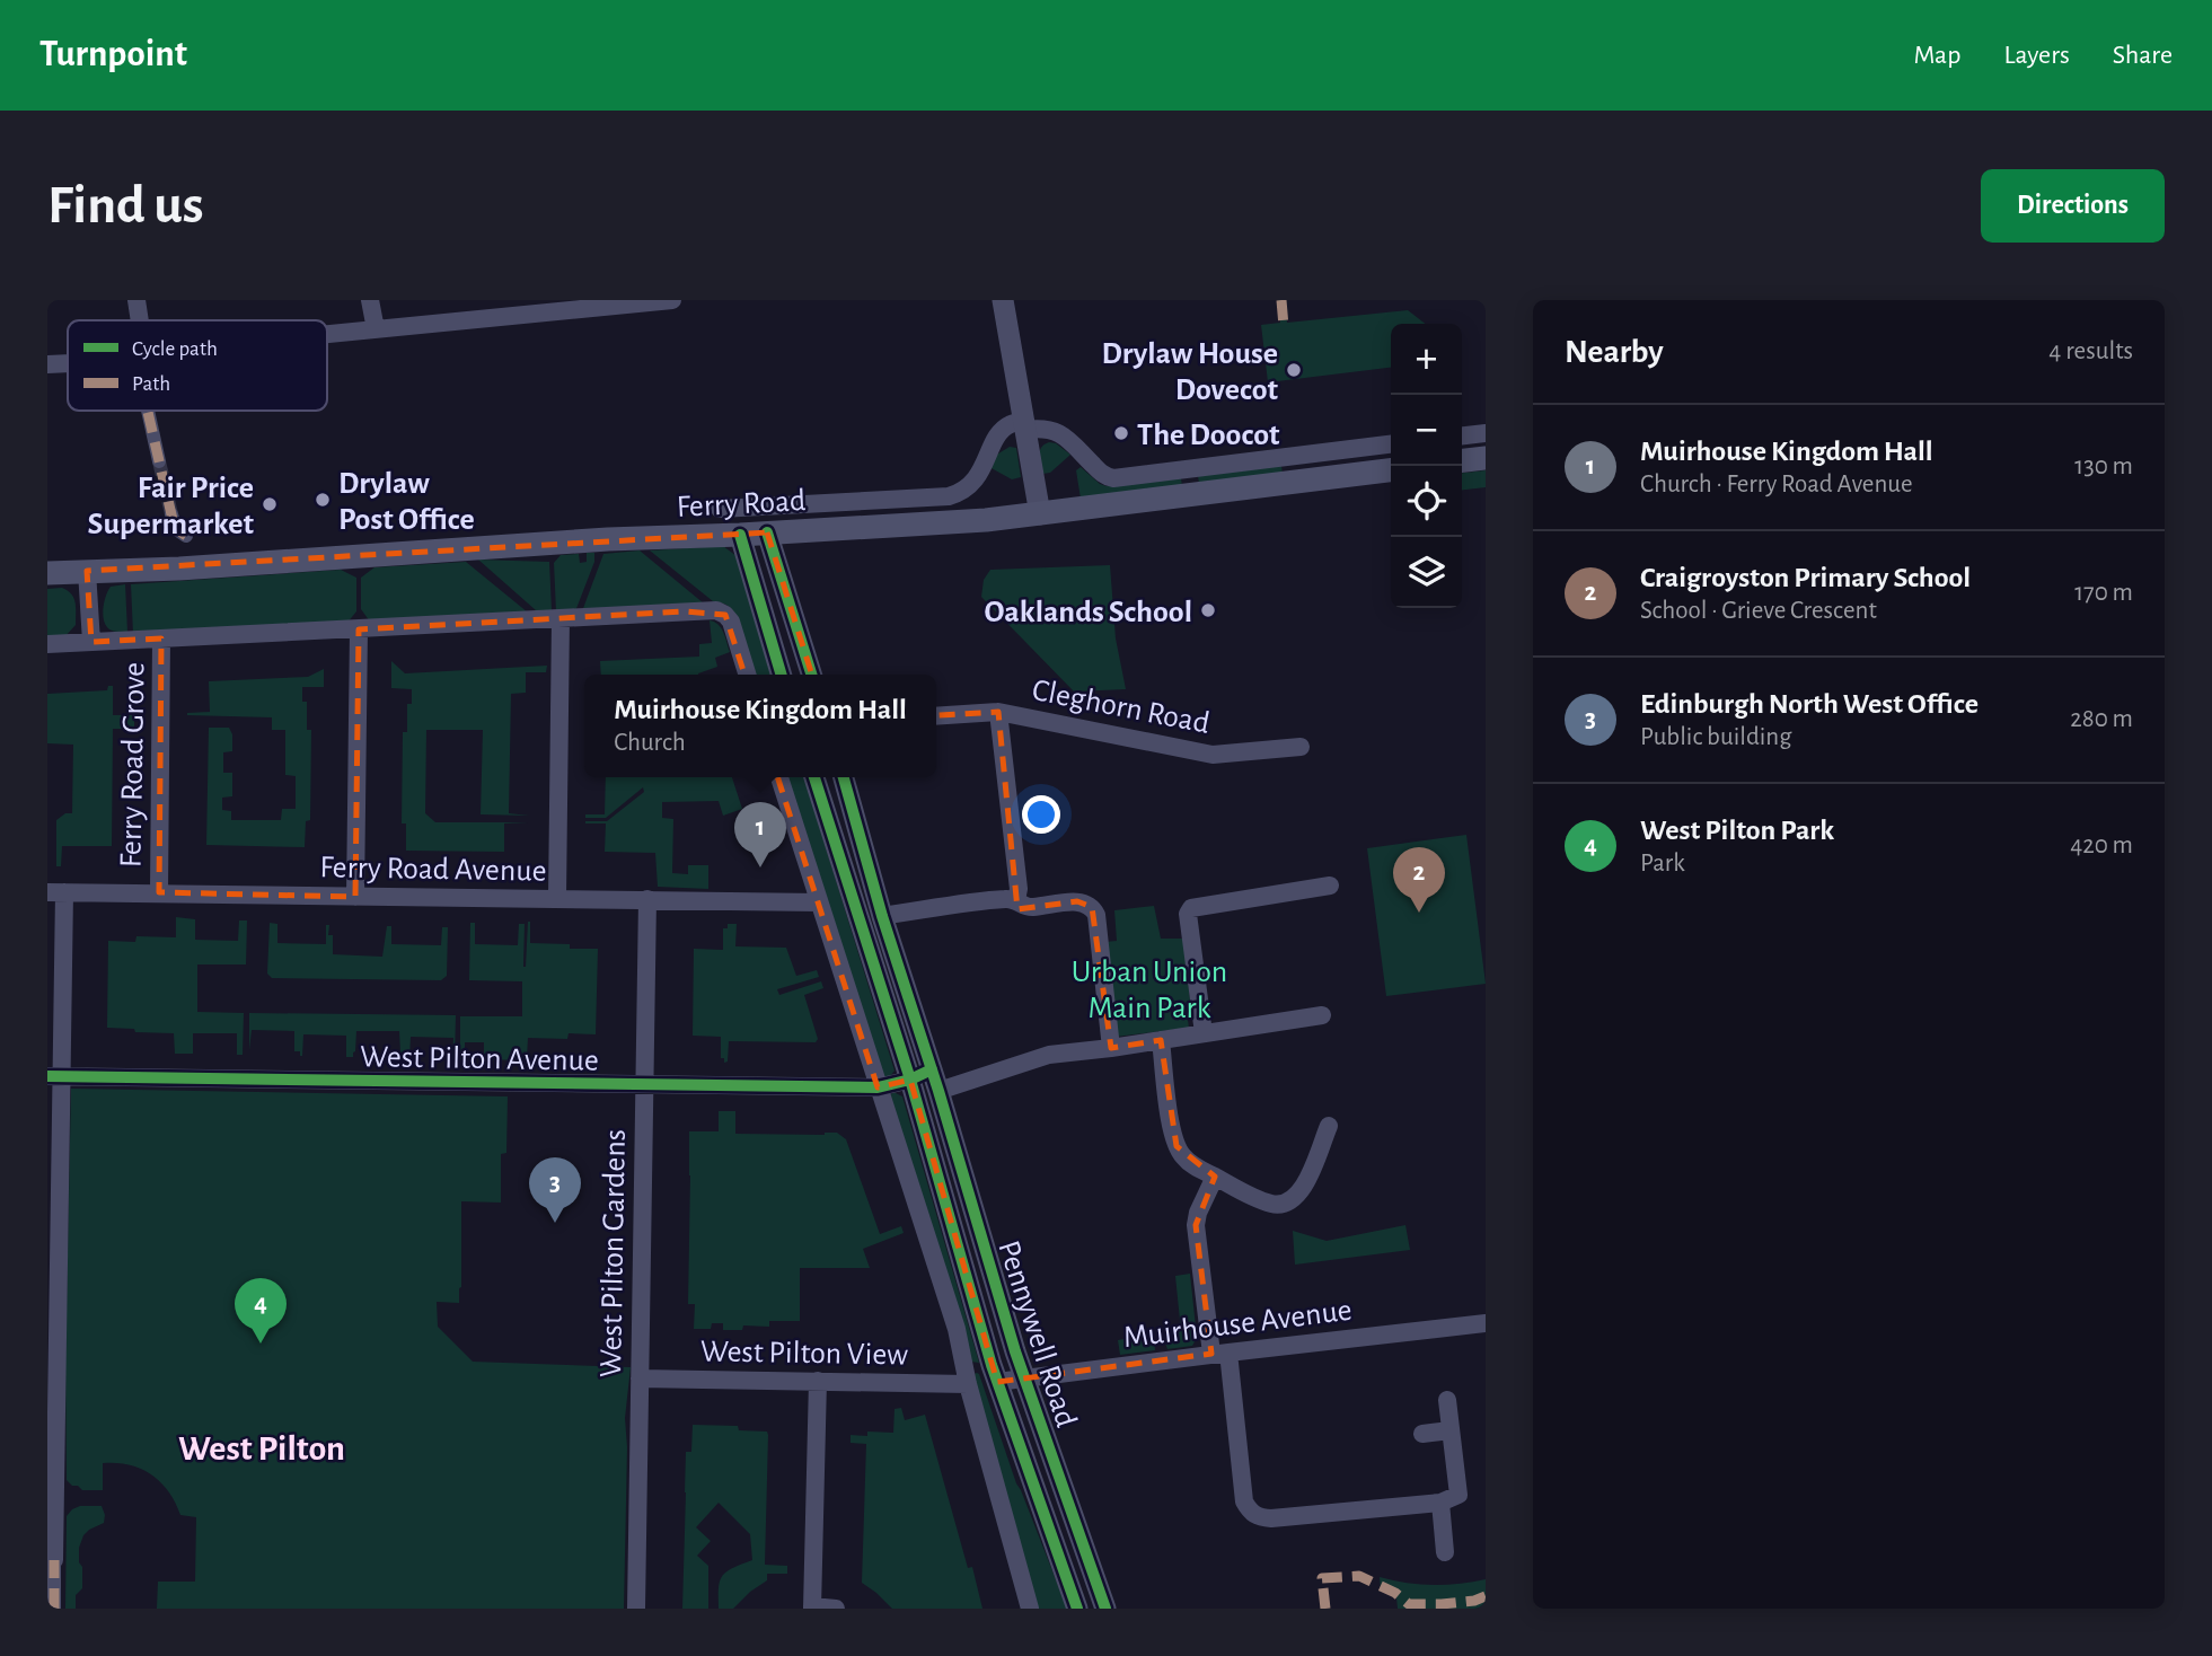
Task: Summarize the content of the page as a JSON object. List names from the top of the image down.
{
  "streets": {
    "main road": ["Ferry Road"],
    "street": [
      "Cleghorn Road",
      "Ferry Road Grove",
      "Ferry Road Avenue",
      "West Pilton Avenue",
      "West Pilton Gardens",
      "Muirhouse Avenue",
      "Pennywell Road",
      "West Pilton View"
    ]
  },
  "crossings": [
    ["Ferry Road Grove", "Ferry Road Avenue"],
    ["Ferry Road Avenue", "West Pilton Gardens"],
    ["West Pilton Avenue", "West Pilton Gardens"],
    ["West Pilton Avenue", "Pennywell Road"],
    ["West Pilton Gardens", "West Pilton View"],
    ["Muirhouse Avenue", "Pennywell Road"]
  ],
  "districts": ["West Pilton"],
  "parks": ["Urban Union Main Park"],
  "places": [
    "Drylaw House Dovecot",
    "The Doocot",
    "Drylaw Post Office",
    "Fair Price Supermarket",
    "Oaklands School"
  ],
  "legend": ["Cycle path", "Path"],
  "page": {
    "header": "Turnpoint",
    "nav": ["Map", "Layers", "Share"],
    "buttons": "Directions",
    "title": "Find us",
    "heading": ["Nearby", "4 results"],
    "map_buttons": ["+", "−"],
    "list": [
      {
        "mark": "1",
        "name": "Muirhouse Kingdom Hall",
        "note": "Church · Ferry Road Avenue",
        "value": "130 m"
      },
      {
        "mark": "2",
        "name": "Craigroyston Primary School",
        "note": "School · Grieve Crescent",
        "value": "170 m"
      },
      {
        "mark": "3",
        "name": "Edinburgh North West Office",
        "note": "Public building",
        "value": "280 m"
      },
      {
        "mark": "4",
        "name": "West Pilton Park",
        "note": "Park",
        "value": "420 m"
      }
    ],
    "popup": ["Muirhouse Kingdom Hall", "Church"],
    "pins": [
      "1",
      "2",
      "3",
      "4"
    ]
  }
}
